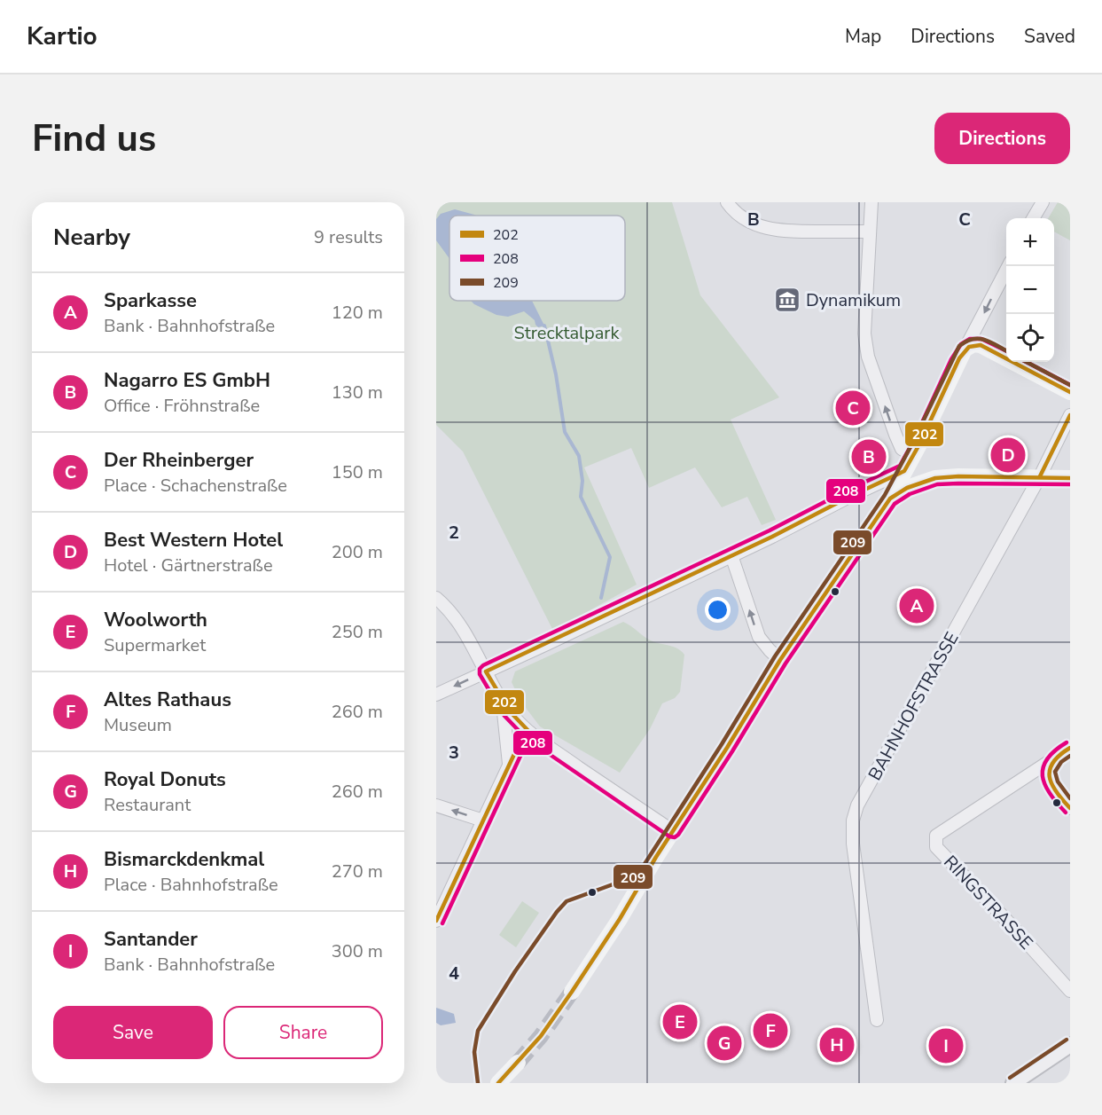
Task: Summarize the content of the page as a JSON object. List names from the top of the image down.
{
  "streets": {
    "street": ["BAHNHOFSTRASSE", "RINGSTRASSE"]
  },
  "parks": ["Strecktalpark"],
  "places": {
    "museum": ["Dynamikum"]
  },
  "lines": ["transit line 208", "transit line 209", "transit line 202"],
  "legend": ["202", "208", "209"],
  "page": {
    "header": "Kartio",
    "nav": ["Map", "Directions", "Saved"],
    "buttons": [
      "Directions",
      ["Save", "Share"]
    ],
    "title": "Find us",
    "heading": ["Nearby", "9 results"],
    "map_buttons": ["+", "−"],
    "list": [
      {
        "mark": "A",
        "name": "Sparkasse",
        "note": "Bank · Bahnhofstraße",
        "value": "120 m"
      },
      {
        "mark": "B",
        "name": "Nagarro ES GmbH",
        "note": "Office · Fröhnstraße",
        "value": "130 m"
      },
      {
        "mark": "C",
        "name": "Der Rheinberger",
        "note": "Place · Schachenstraße",
        "value": "150 m"
      },
      {
        "mark": "D",
        "name": "Best Western Hotel",
        "note": "Hotel · Gärtnerstraße",
        "value": "200 m"
      },
      {
        "mark": "E",
        "name": "Woolworth",
        "note": "Supermarket",
        "value": "250 m"
      },
      {
        "mark": "F",
        "name": "Altes Rathaus",
        "note": "Museum",
        "value": "260 m"
      },
      {
        "mark": "G",
        "name": "Royal Donuts",
        "note": "Restaurant",
        "value": "260 m"
      },
      {
        "mark": "H",
        "name": "Bismarckdenkmal",
        "note": "Place · Bahnhofstraße",
        "value": "270 m"
      },
      {
        "mark": "I",
        "name": "Santander",
        "note": "Bank · Bahnhofstraße",
        "value": "300 m"
      }
    ],
    "pins": [
      "C",
      "D",
      "B",
      "A",
      "E",
      "F",
      "G",
      "H",
      "I"
    ]
  },
  "grid": {
    "columns": ["B", "C"],
    "rows": ["2", "3", "4"]
  }
}
